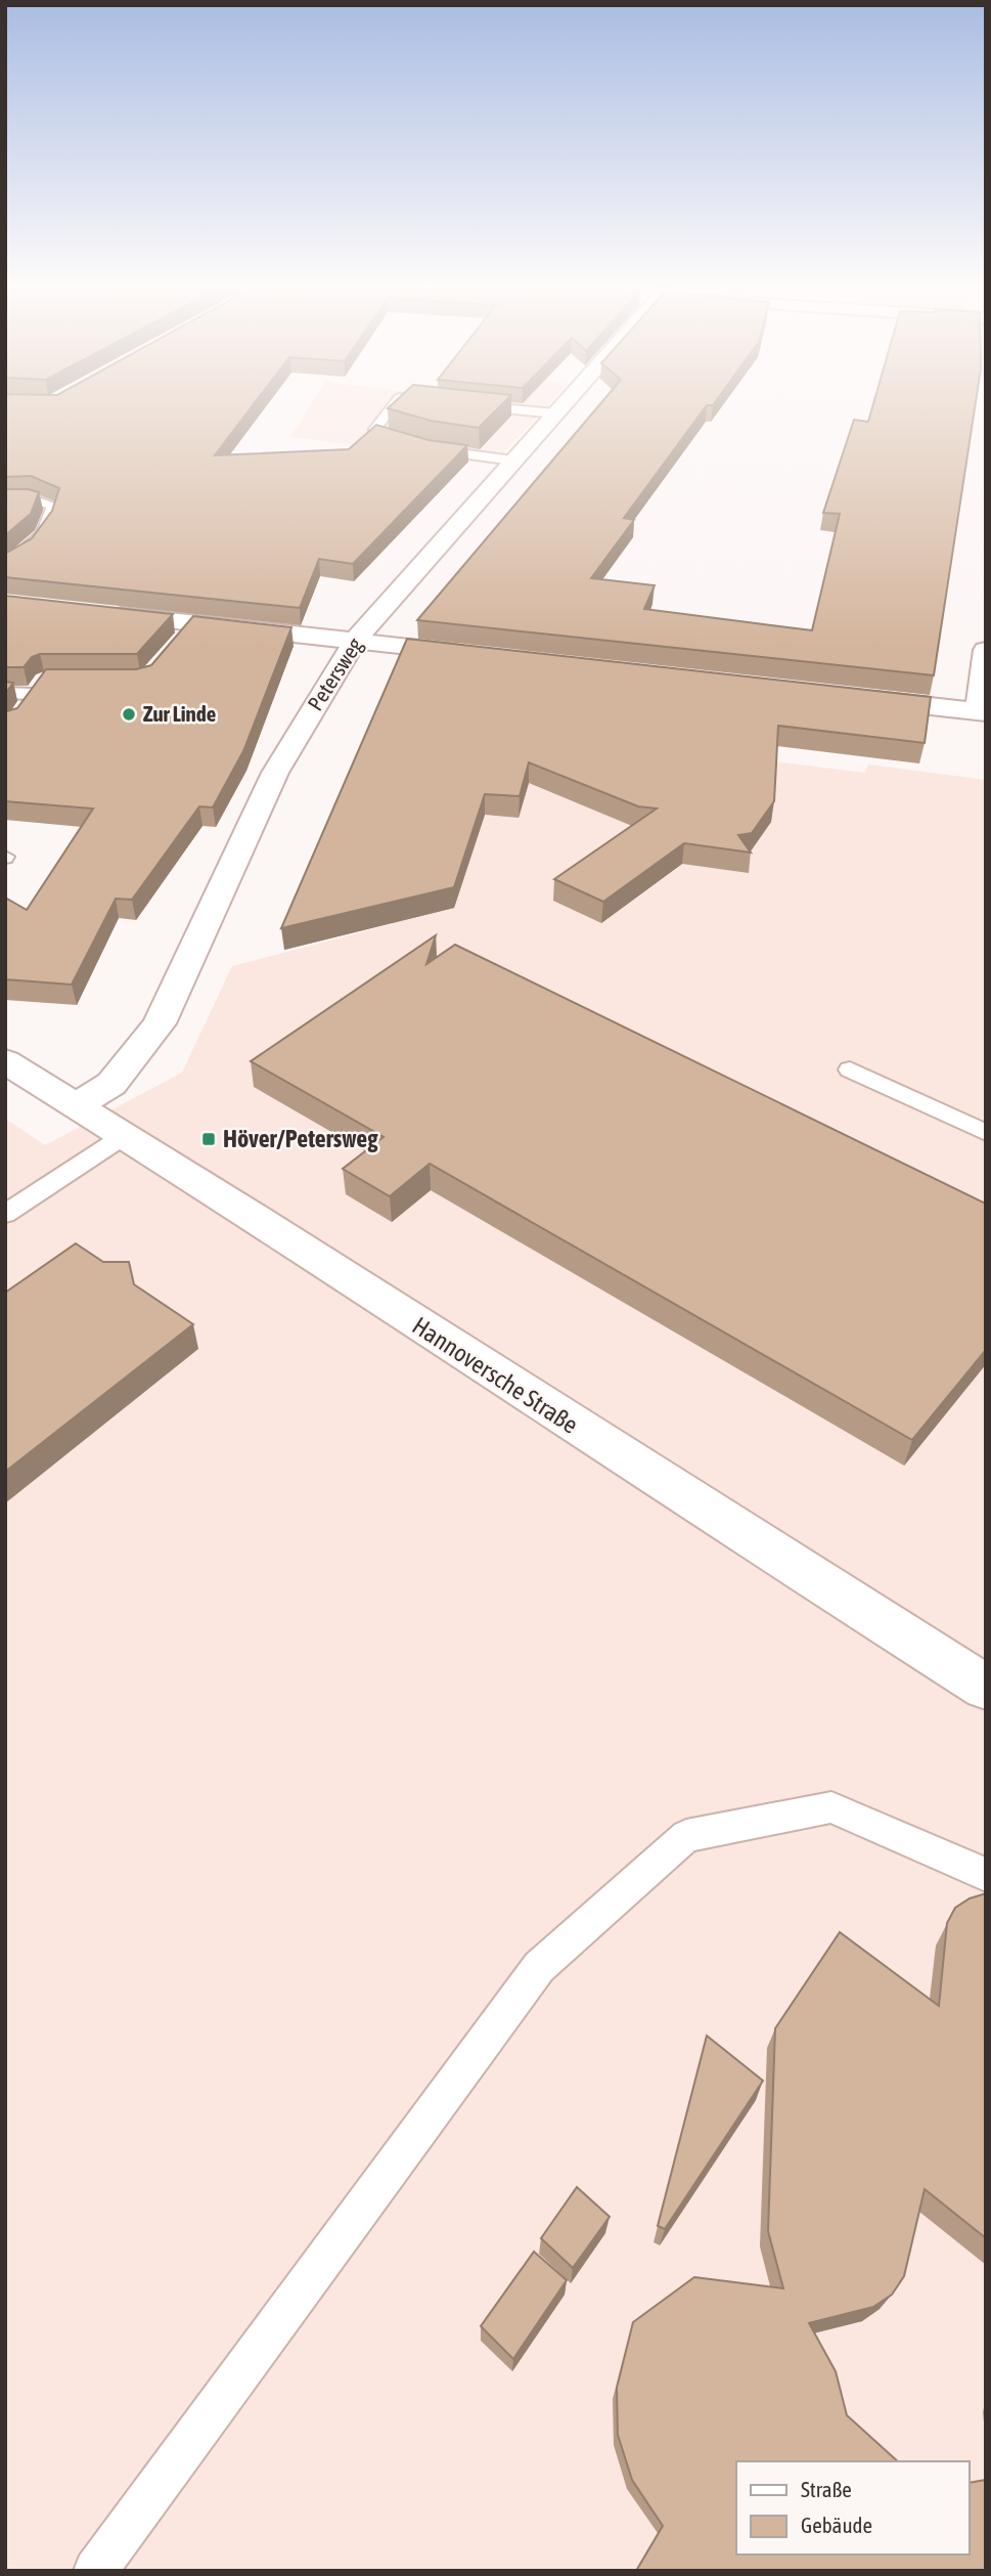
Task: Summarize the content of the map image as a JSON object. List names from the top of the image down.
{
  "streets": {
    "street": ["Petersweg", "Hannoversche Straße"]
  },
  "crossings": [
    ["Petersweg", "Hannoversche Straße"]
  ],
  "places": {
    "other": ["Zur Linde"],
    "transit": ["Höver/Petersweg"]
  },
  "legend": ["Straße", "Gebäude"]
}
